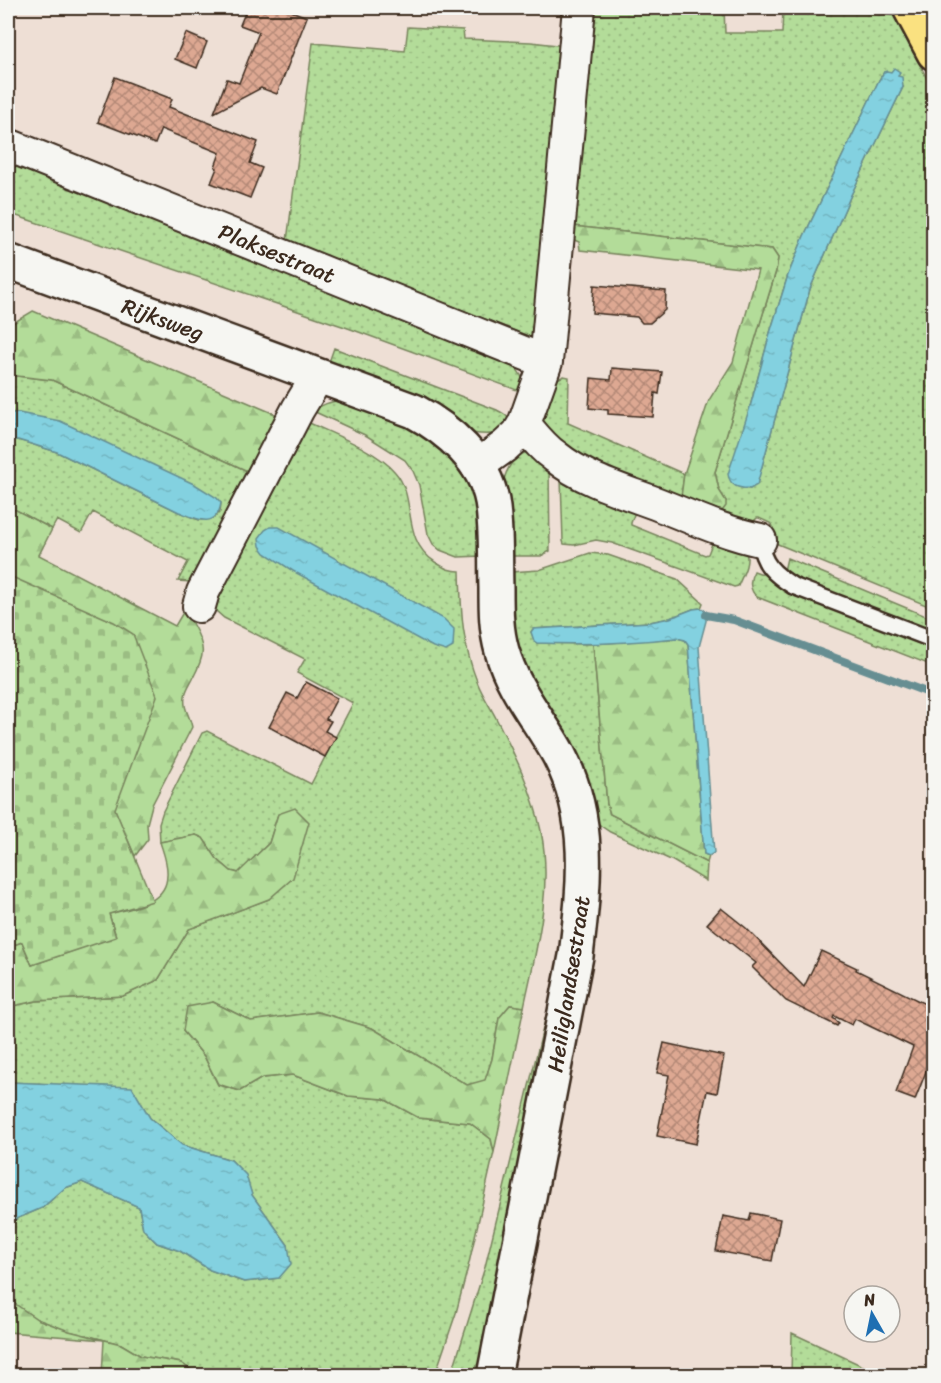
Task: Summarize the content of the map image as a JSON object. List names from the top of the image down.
{
  "streets": {
    "street": ["Plaksestraat", "Rijksweg", "Heiliglandsestraat"]
  },
  "crossings": [
    ["Rijksweg", "Heiliglandsestraat"]
  ],
  "north": "top"
}
